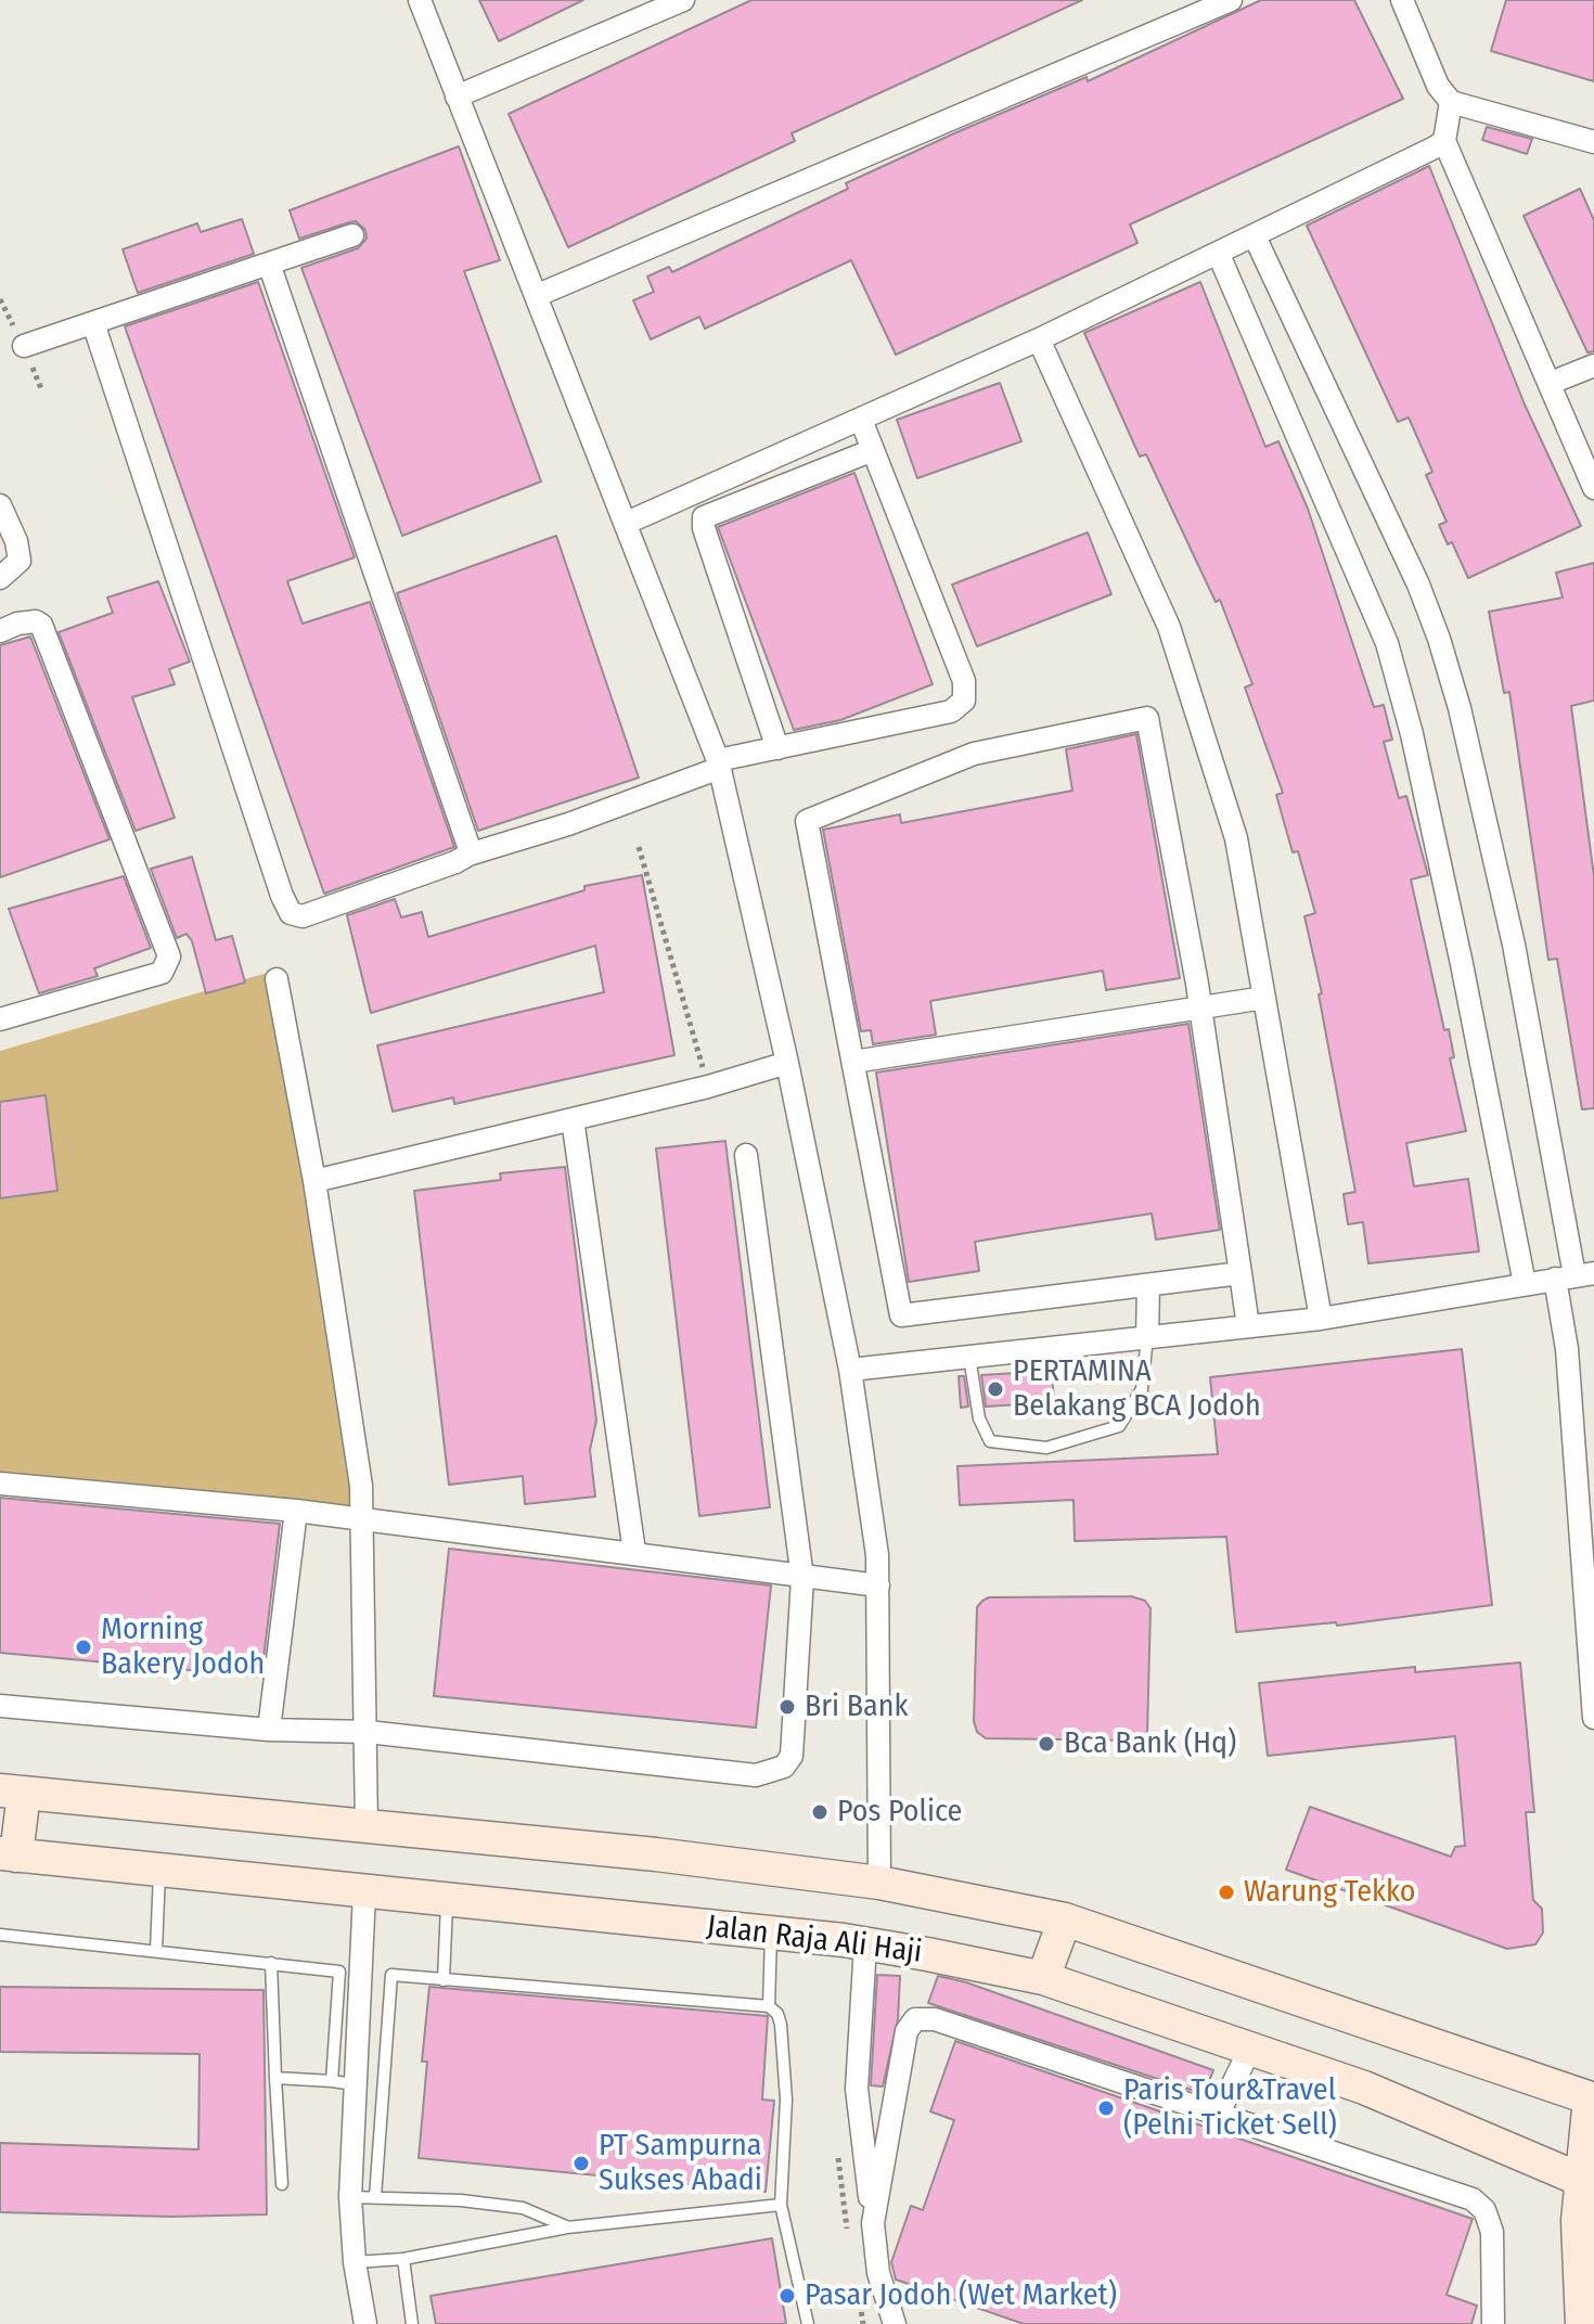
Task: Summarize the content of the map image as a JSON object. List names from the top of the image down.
{
  "streets": {
    "main road": ["Jalan Raja Ali Haji"]
  },
  "places": [
    "PERTAMINA Belakang BCA Jodoh",
    "Morning Bakery Jodoh",
    "Bri Bank",
    "Bca Bank (Hq)",
    "Pos Police",
    "Warung Tekko",
    "Paris Tour&Travel (Pelni Ticket Sell)",
    "PT Sampurna Sukses Abadi",
    "Pasar Jodoh (Wet Market)"
  ]
}
